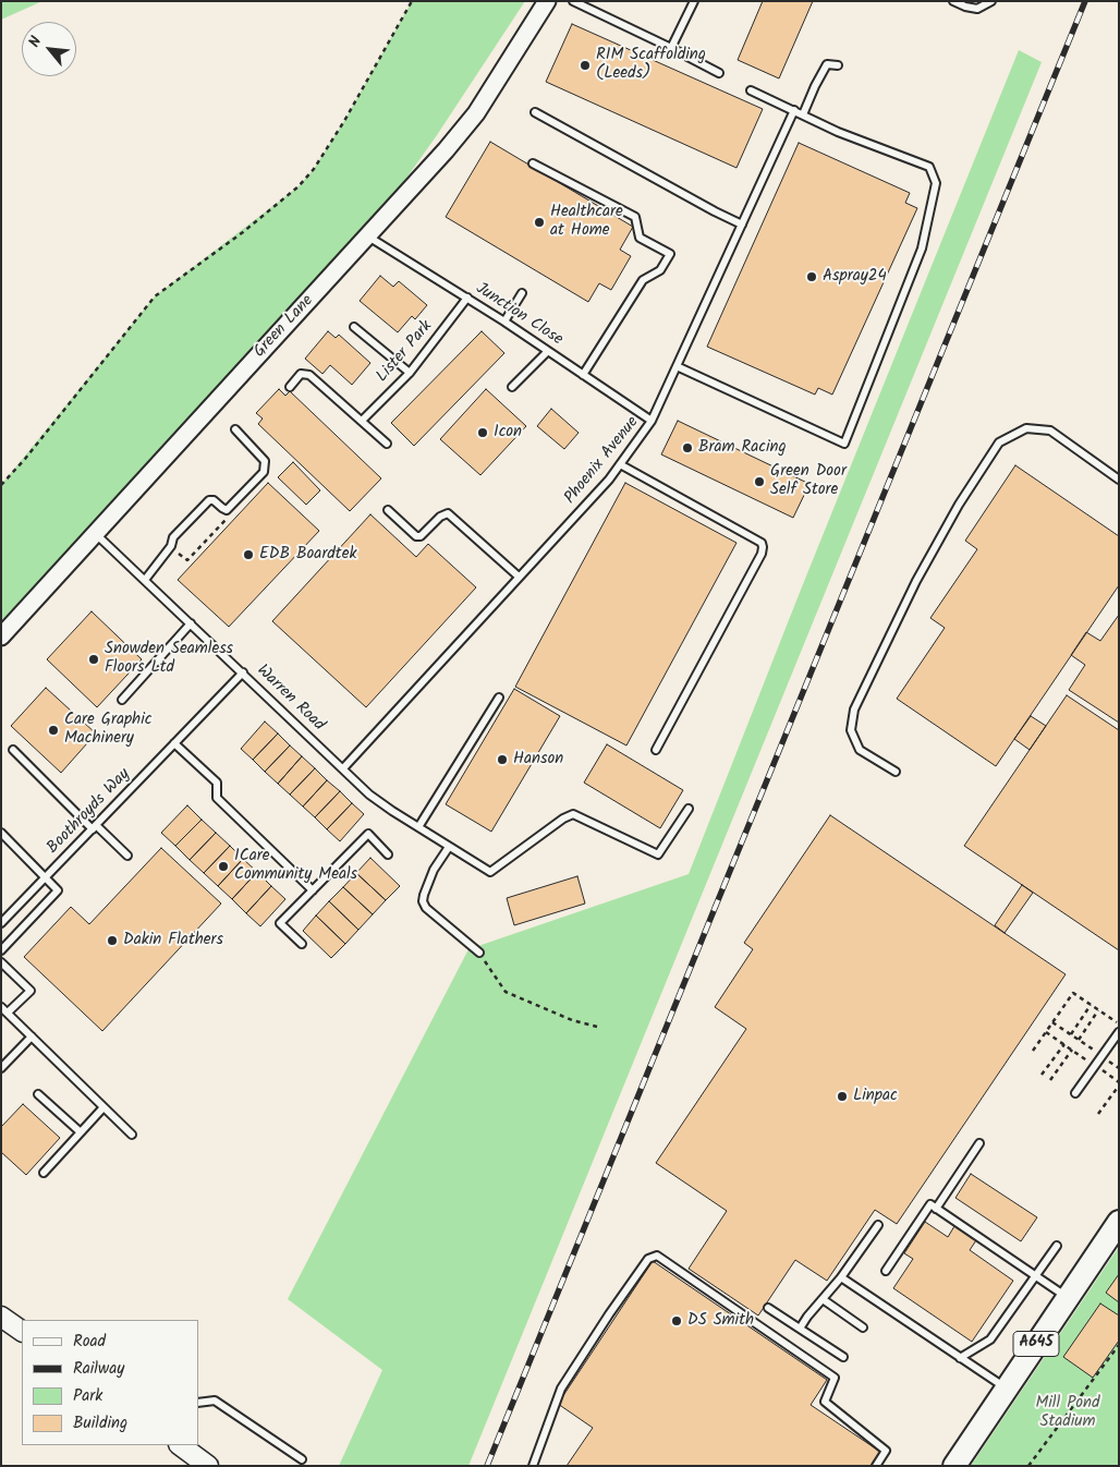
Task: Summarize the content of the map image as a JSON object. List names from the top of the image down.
{
  "streets": {
    "main road": ["A645"],
    "street": ["Green Lane"],
    "lane": [
      "Junction Close",
      "Lister Park",
      "Phoenix Avenue",
      "Warren Road",
      "Boothroyds Way"
    ]
  },
  "crossings": [
    ["Junction Close", "Green Lane"],
    ["Junction Close", "Lister Park"],
    ["Junction Close", "Phoenix Avenue"],
    ["Green Lane", "Warren Road"],
    ["Phoenix Avenue", "Warren Road"],
    ["Warren Road", "Boothroyds Way"]
  ],
  "parks": ["Mill Pond Stadium"],
  "places": [
    "RIM Scaffolding (Leeds)",
    "Healthcare at Home",
    "Aspray24",
    "Icon",
    "Bram Racing",
    "Green Door Self Store",
    "EDB Boardtek",
    "Snowden Seamless Floors Ltd",
    "Care Graphic Machinery",
    "Hanson",
    "ICare Community Meals",
    "Dakin Flathers",
    "Linpac",
    "DS Smith"
  ],
  "legend": [
    "Road",
    "Railway",
    "Park",
    "Building"
  ],
  "north": "top left"
}
